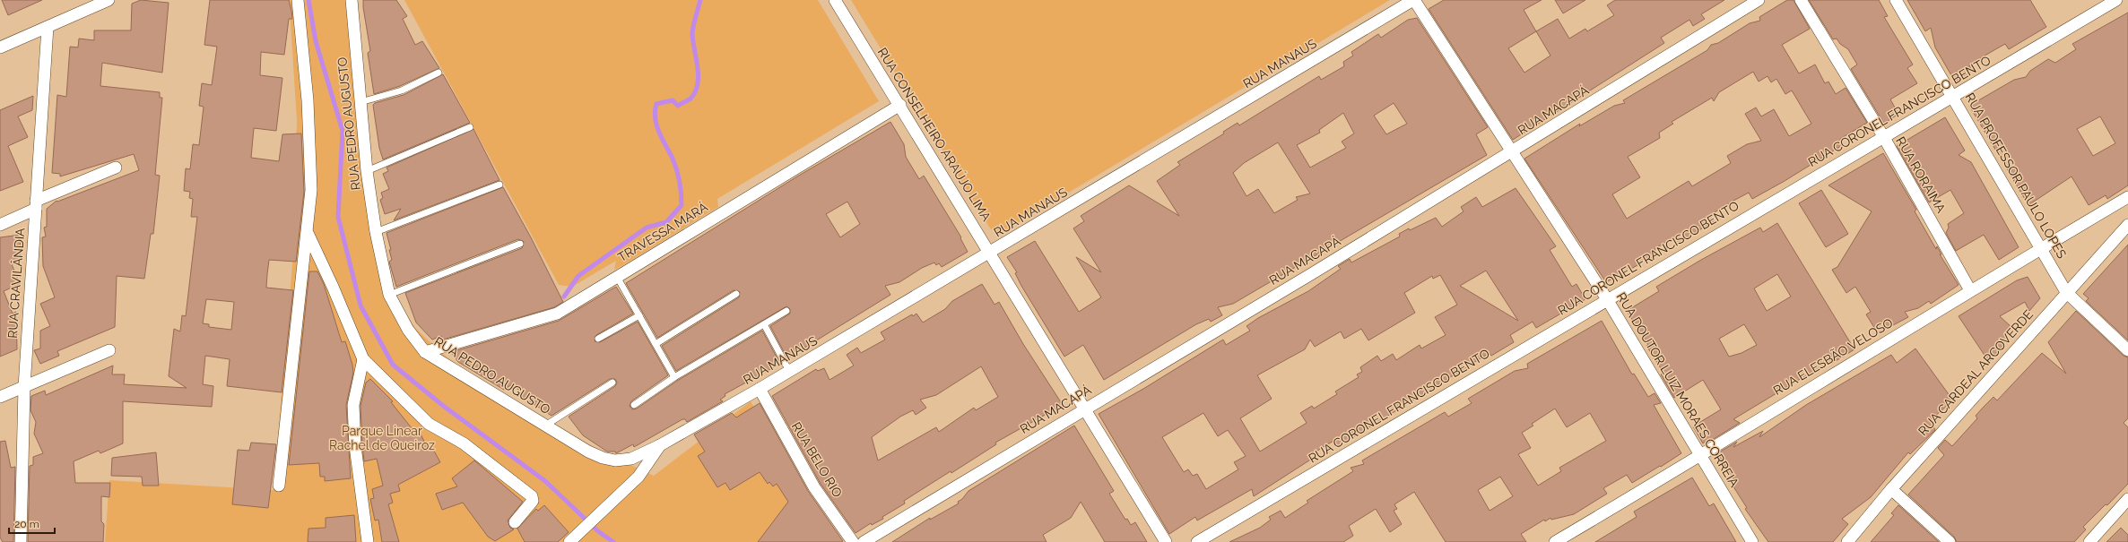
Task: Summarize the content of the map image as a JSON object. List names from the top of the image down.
{
  "streets": {
    "street": [
      "RUA MANAUS",
      "RUA MACAPÁ",
      "RUA CORONEL FRANCISCO BENTO",
      "RUA PEDRO AUGUSTO",
      "RUA CONSELHEIRO ARAÚJO LIMA",
      "RUA RORAIMA",
      "RUA PROFESSOR PAULO LOPES",
      "TRAVESSA MARÁ",
      "RUA CRAVILÂNDIA",
      "RUA ELESBÃO VELOSO",
      "RUA CARDEAL ARCOVERDE",
      "RUA DOUTOR LUIZ MORAES CORREIA",
      "RUA BELO RIO"
    ]
  },
  "crossings": [
    ["RUA MANAUS", "RUA PEDRO AUGUSTO"],
    ["RUA MANAUS", "RUA CONSELHEIRO ARAÚJO LIMA"],
    ["RUA MANAUS", "RUA DOUTOR LUIZ MORAES CORREIA"],
    ["RUA MANAUS", "RUA BELO RIO"],
    ["RUA MACAPÁ", "RUA CONSELHEIRO ARAÚJO LIMA"],
    ["RUA MACAPÁ", "RUA DOUTOR LUIZ MORAES CORREIA"],
    ["RUA CORONEL FRANCISCO BENTO", "RUA RORAIMA"],
    ["RUA CORONEL FRANCISCO BENTO", "RUA PROFESSOR PAULO LOPES"],
    ["RUA CORONEL FRANCISCO BENTO", "RUA DOUTOR LUIZ MORAES CORREIA"],
    ["RUA PEDRO AUGUSTO", "TRAVESSA MARÁ"],
    ["RUA CONSELHEIRO ARAÚJO LIMA", "TRAVESSA MARÁ"],
    ["RUA RORAIMA", "RUA ELESBÃO VELOSO"],
    ["RUA PROFESSOR PAULO LOPES", "RUA ELESBÃO VELOSO"],
    ["RUA PROFESSOR PAULO LOPES", "RUA CARDEAL ARCOVERDE"],
    ["RUA ELESBÃO VELOSO", "RUA DOUTOR LUIZ MORAES CORREIA"]
  ],
  "parks": ["Parque Linear Rachel de Queiroz"],
  "scale_bar": "20 m"
}
